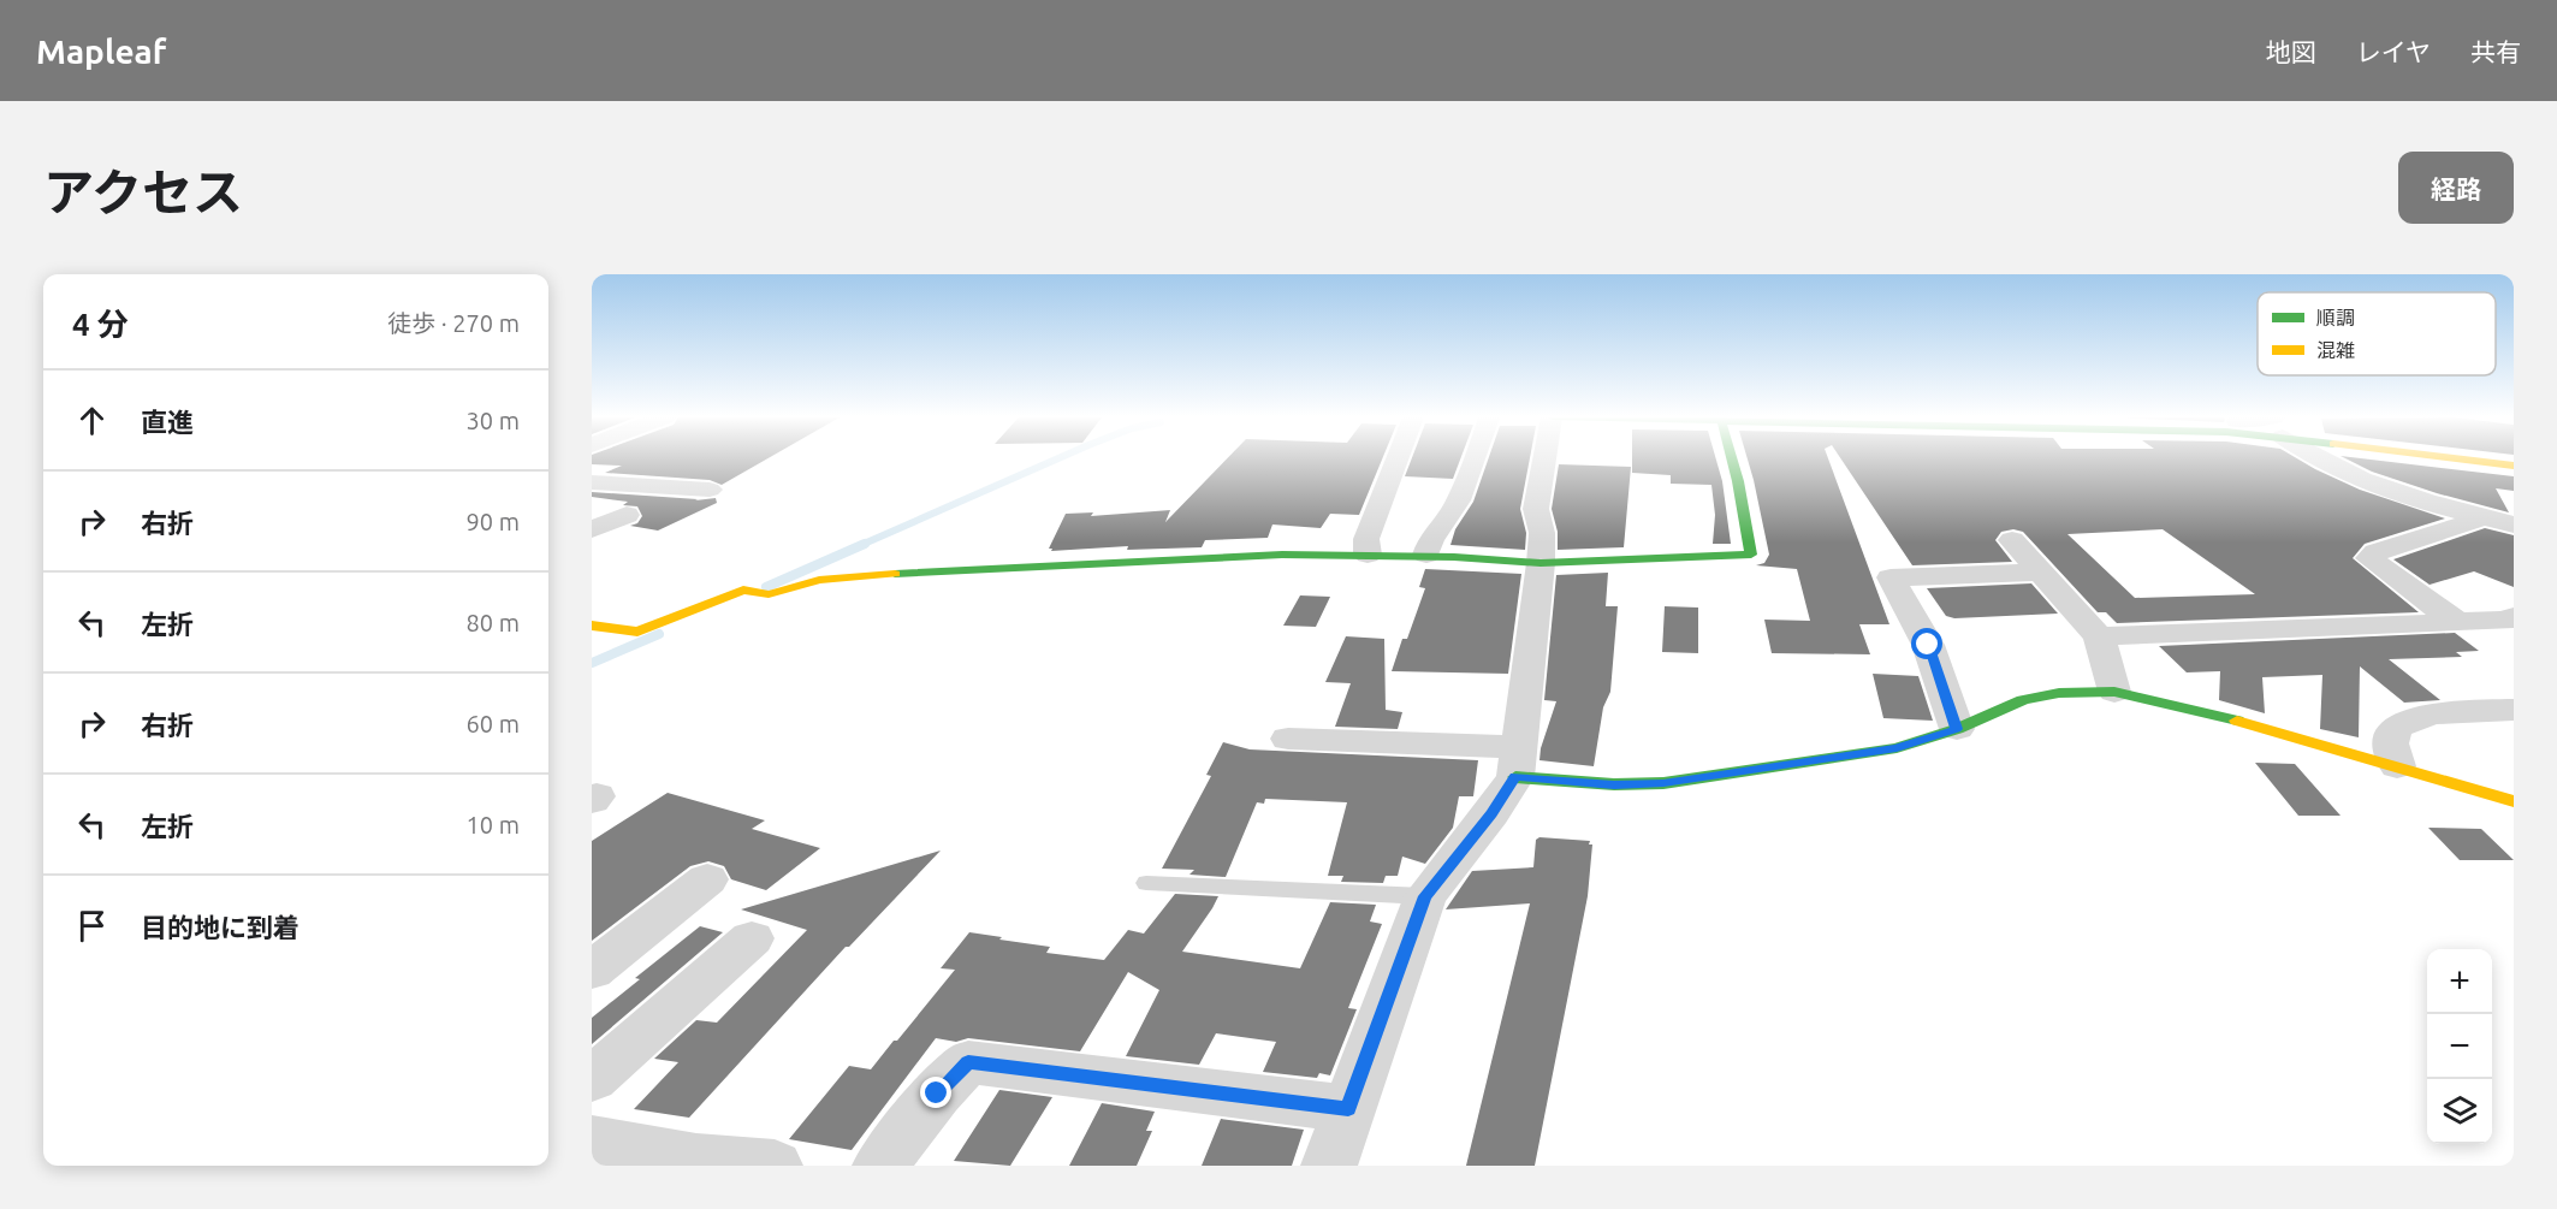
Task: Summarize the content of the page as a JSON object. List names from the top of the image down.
{
  "legend": ["順調", "混雑"],
  "page": {
    "header": "Mapleaf",
    "nav": ["地図", "レイヤ", "共有"],
    "title": "アクセス",
    "buttons": "経路",
    "heading": ["4 分", "徒歩 · 270 m"],
    "list": [
      ["直進", "30 m"],
      ["右折", "90 m"],
      ["左折", "80 m"],
      ["右折", "60 m"],
      ["左折", "10 m"],
      "目的地に到着"
    ],
    "map_buttons": ["+", "−"]
  }
}
